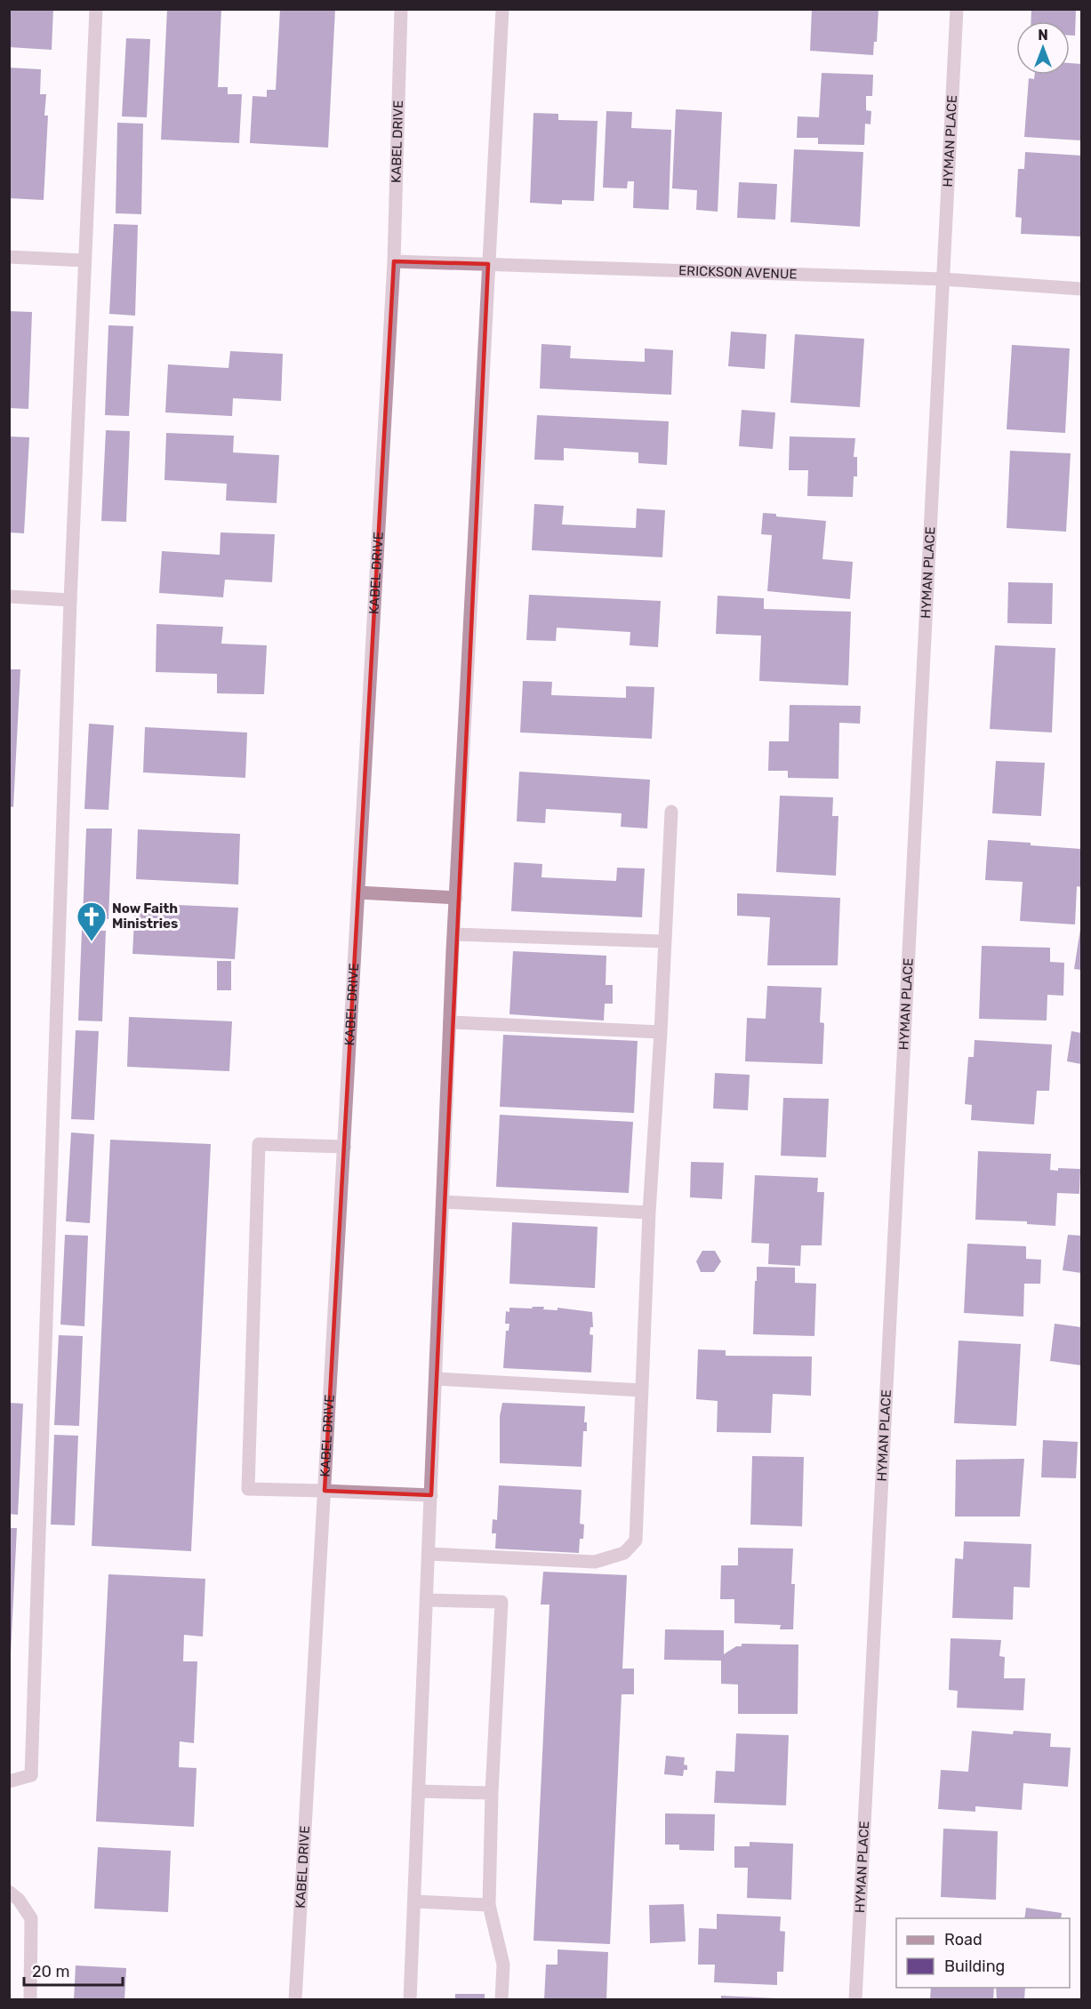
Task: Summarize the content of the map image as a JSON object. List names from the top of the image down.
{
  "streets": {
    "street": ["HYMAN PLACE", "KABEL DRIVE", "ERICKSON AVENUE"]
  },
  "crossings": [
    ["HYMAN PLACE", "ERICKSON AVENUE"],
    ["KABEL DRIVE", "ERICKSON AVENUE"]
  ],
  "places": {
    "church": ["Now Faith Ministries"]
  },
  "legend": ["Road", "Building"],
  "scale_bar": "20 m",
  "north": "top"
}
